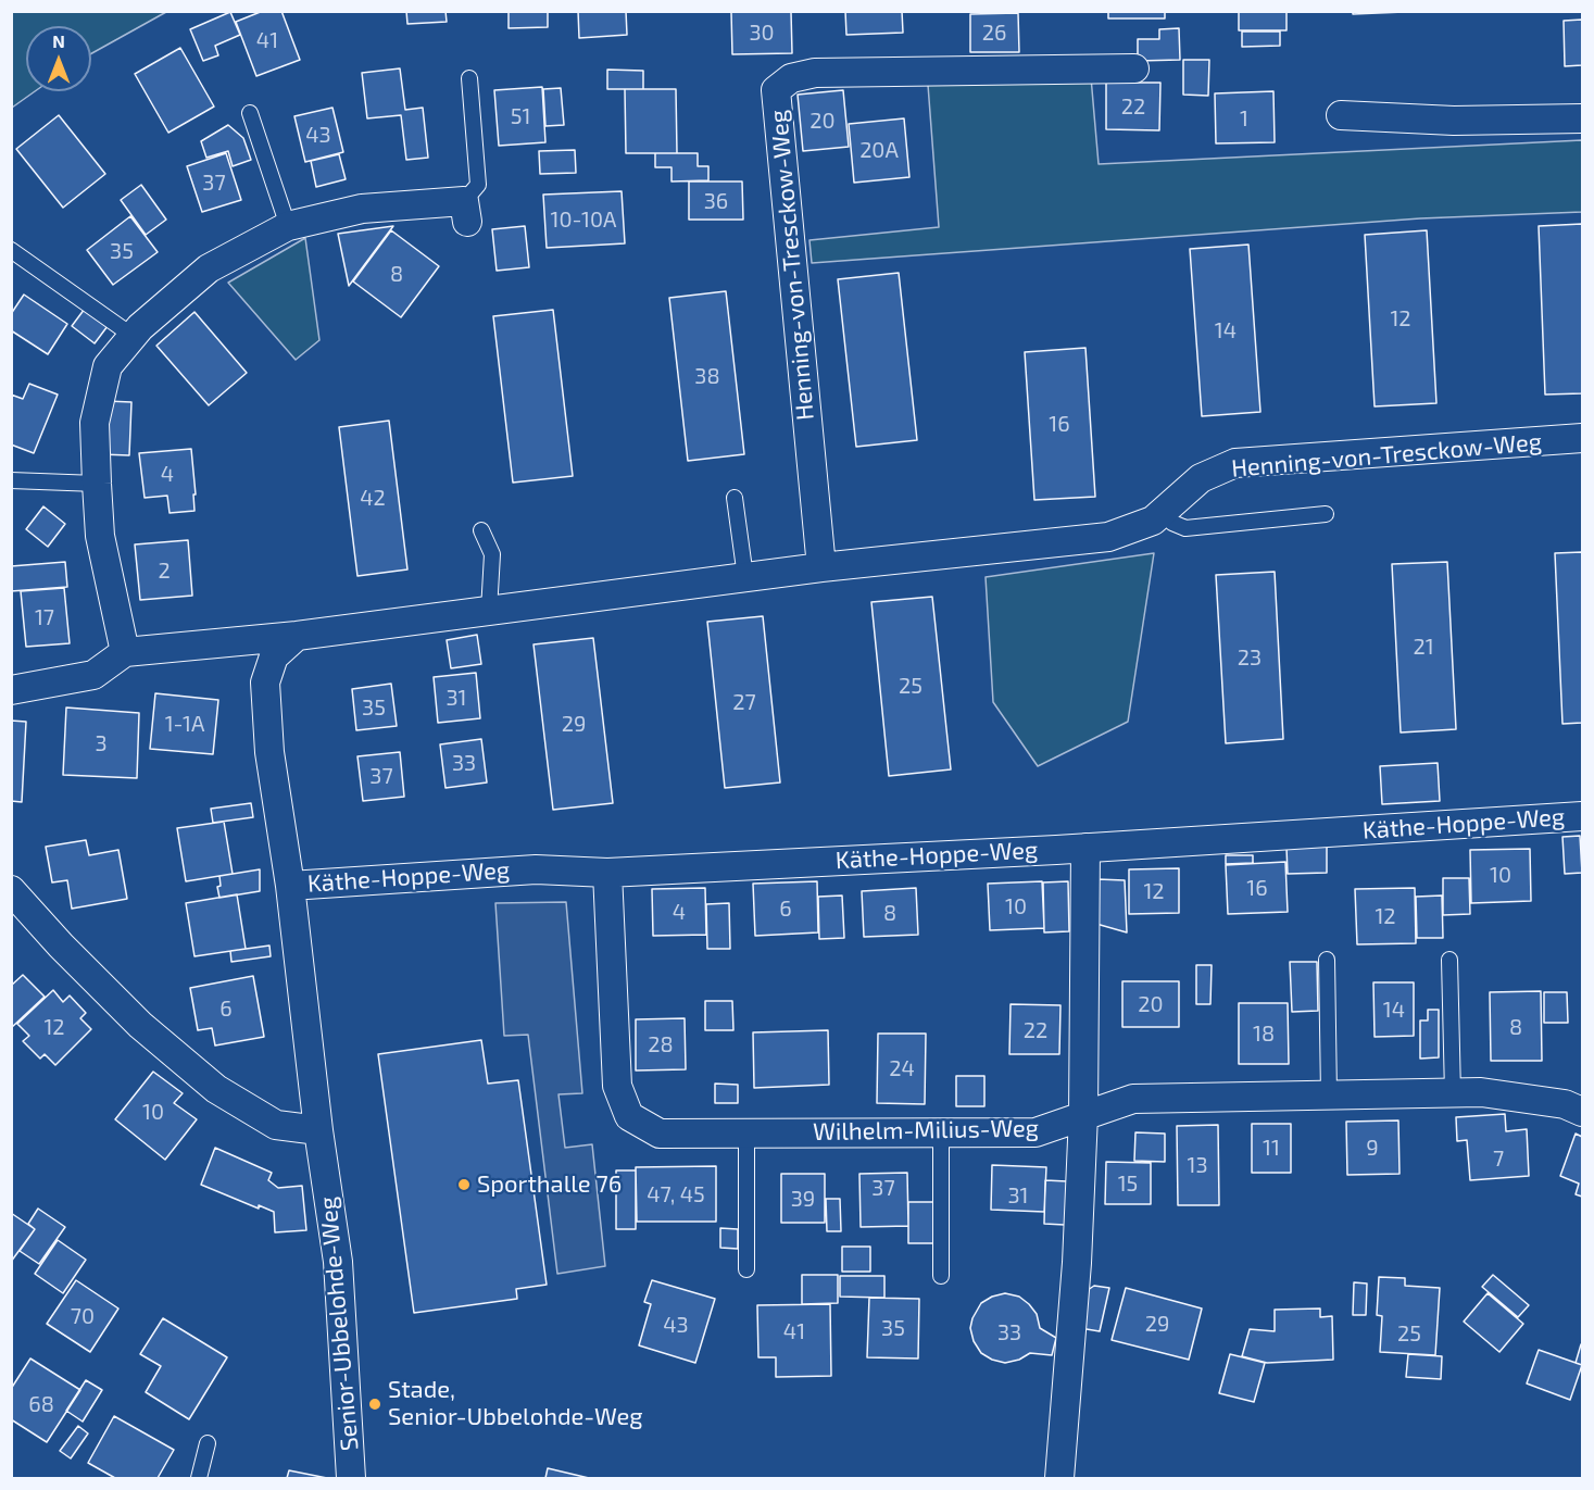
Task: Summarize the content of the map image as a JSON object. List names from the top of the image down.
{
  "streets": {
    "street": [
      "Henning-von-Tresckow-Weg",
      "Käthe-Hoppe-Weg",
      "Wilhelm-Milius-Weg",
      "Senior-Ubbelohde-Weg"
    ]
  },
  "crossings": [
    ["Henning-von-Tresckow-Weg", "Senior-Ubbelohde-Weg"],
    ["Käthe-Hoppe-Weg", "Wilhelm-Milius-Weg"],
    ["Käthe-Hoppe-Weg", "Senior-Ubbelohde-Weg"]
  ],
  "places": ["Sporthalle 76", "Stade, Senior-Ubbelohde-Weg"],
  "house_numbers": [
    "30",
    "26",
    "41",
    "22",
    "51",
    "1",
    "20",
    "43",
    "20A",
    "37",
    "36",
    "10-10A",
    "35",
    "8",
    "12",
    "14",
    "38",
    "16",
    "4",
    "42",
    "2",
    "17",
    "21",
    "23",
    "25",
    "31",
    "27",
    "35",
    "1-1A",
    "29",
    "3",
    "33",
    "37",
    "10",
    "16",
    "12",
    "10",
    "6",
    "4",
    "8",
    "12",
    "20",
    "6",
    "14",
    "12",
    "8",
    "22",
    "18",
    "28",
    "24",
    "10",
    "11",
    "9",
    "7",
    "13",
    "15",
    "37",
    "47, 45",
    "31",
    "39",
    "70",
    "29",
    "43",
    "35",
    "41",
    "33",
    "25",
    "68"
  ],
  "north": "top"
}
